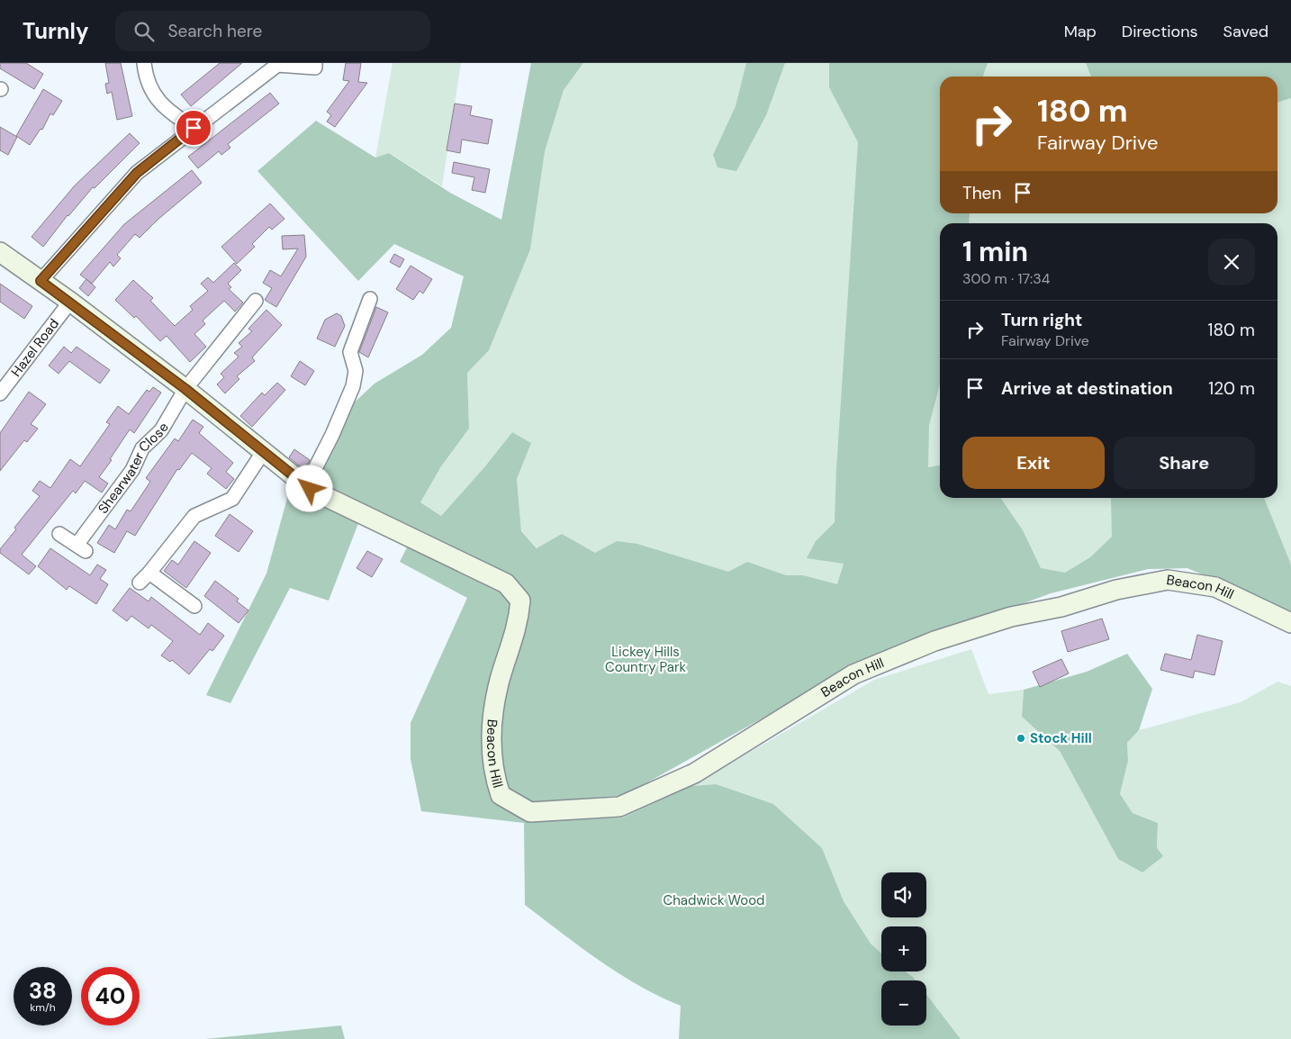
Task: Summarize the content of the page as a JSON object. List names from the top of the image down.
{
  "streets": {
    "street": ["Hazel Road", "Shearwater Close", "Beacon Hill"]
  },
  "crossings": [
    ["Hazel Road", "Beacon Hill"],
    ["Shearwater Close", "Beacon Hill"]
  ],
  "parks": ["Lickey Hills Country Park", "Chadwick Wood"],
  "places": ["Stock Hill"],
  "page": {
    "header": "Turnly",
    "search": "Search here",
    "nav": ["Map", "Directions", "Saved"],
    "turn": ["180 m", "Fairway Drive"],
    "then": "Then",
    "heading": ["1 min", "300 m · 17:34"],
    "list": [
      {
        "name": "Turn right",
        "note": "Fairway Drive",
        "value": "180 m"
      },
      {
        "name": "Arrive at destination",
        "value": "120 m"
      }
    ],
    "buttons": ["Exit", "Share"],
    "map_buttons": ["+", "−"],
    "speed": "38 km/h",
    "limit": "40"
  }
}
